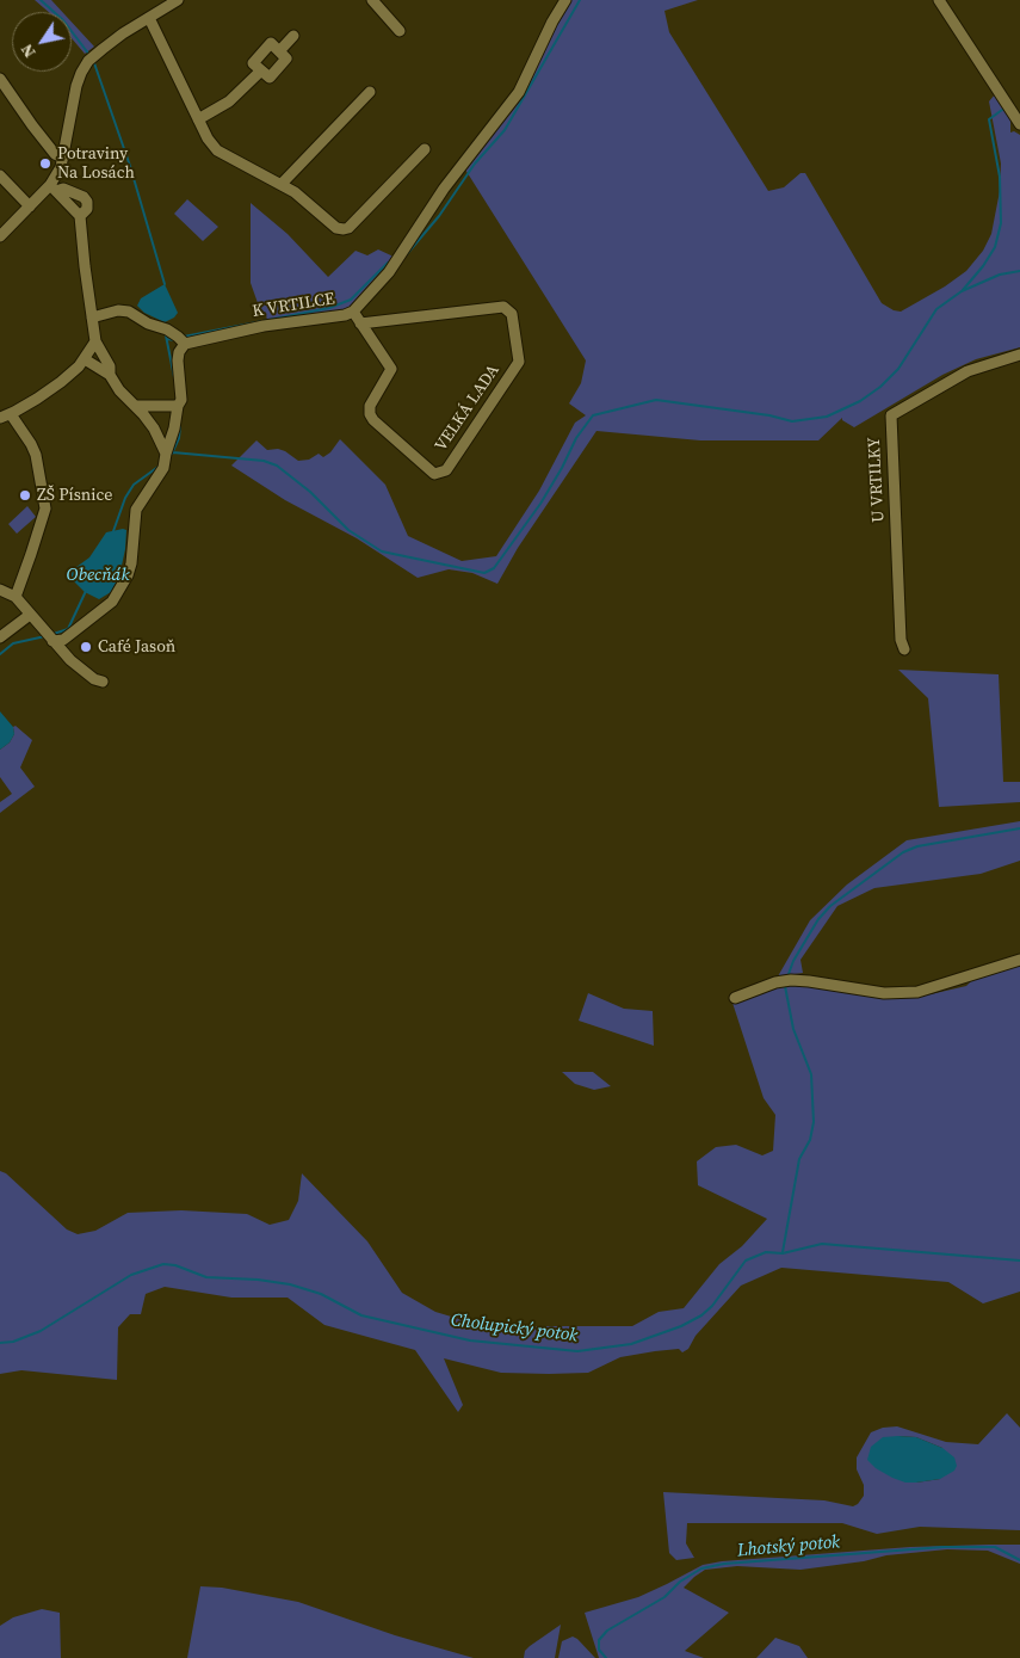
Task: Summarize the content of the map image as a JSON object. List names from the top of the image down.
{
  "streets": {
    "street": ["K VRTILCE", "VELKÁ LADA", "U VRTILKY"]
  },
  "crossings": [
    ["K VRTILCE", "VELKÁ LADA"]
  ],
  "water": ["Obecňák", "Cholupický potok", "Lhotský potok"],
  "places": ["Potraviny Na Losách", "ZŠ Písnice", "Café Jasoň"],
  "north": "bottom left"
}
